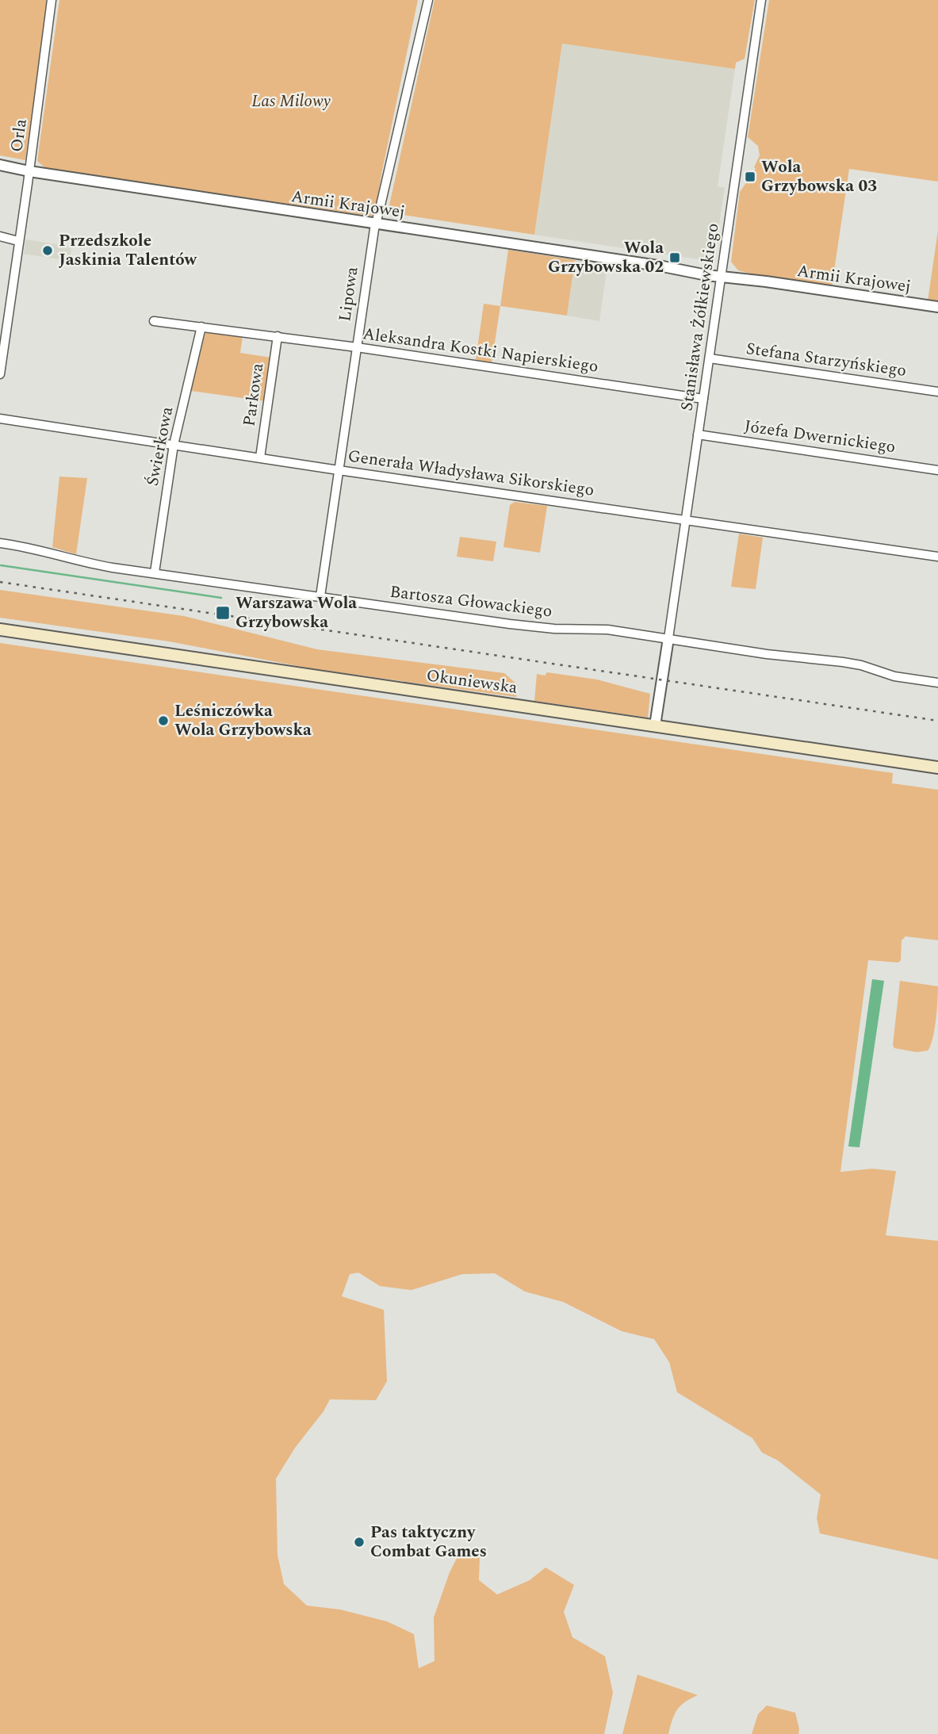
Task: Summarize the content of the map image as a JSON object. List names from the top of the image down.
{
  "streets": {
    "main road": ["Okuniewska"],
    "street": [
      "Orla",
      "Armii Krajowej",
      "Lipowa",
      "Stanisława Żółkiewskiego",
      "Aleksandra Kostki Napierskiego",
      "Stefana Starzyńskiego",
      "Parkowa",
      "Józefa Dwernickiego",
      "Świerkowa",
      "Generała Władysława Sikorskiego",
      "Bartosza Głowackiego"
    ]
  },
  "crossings": [
    ["Orla", "Armii Krajowej"],
    ["Armii Krajowej", "Lipowa"],
    ["Armii Krajowej", "Stanisława Żółkiewskiego"],
    ["Lipowa", "Aleksandra Kostki Napierskiego"],
    ["Lipowa", "Generała Władysława Sikorskiego"],
    ["Lipowa", "Bartosza Głowackiego"],
    ["Stanisława Żółkiewskiego", "Aleksandra Kostki Napierskiego"],
    ["Stanisława Żółkiewskiego", "Stefana Starzyńskiego"],
    ["Stanisława Żółkiewskiego", "Józefa Dwernickiego"],
    ["Stanisława Żółkiewskiego", "Generała Władysława Sikorskiego"],
    ["Stanisława Żółkiewskiego", "Bartosza Głowackiego"],
    ["Aleksandra Kostki Napierskiego", "Parkowa"],
    ["Aleksandra Kostki Napierskiego", "Świerkowa"],
    ["Parkowa", "Generała Władysława Sikorskiego"],
    ["Świerkowa", "Generała Władysława Sikorskiego"],
    ["Świerkowa", "Bartosza Głowackiego"]
  ],
  "parks": ["Las Milowy"],
  "places": {
    "transit": ["Wola Grzybowska 03", "Wola Grzybowska 02", "Warszawa Wola Grzybowska"],
    "other": ["Przedszkole Jaskinia Talentów", "Leśniczówka Wola Grzybowska", "Pas taktyczny Combat Games"]
  }
}
